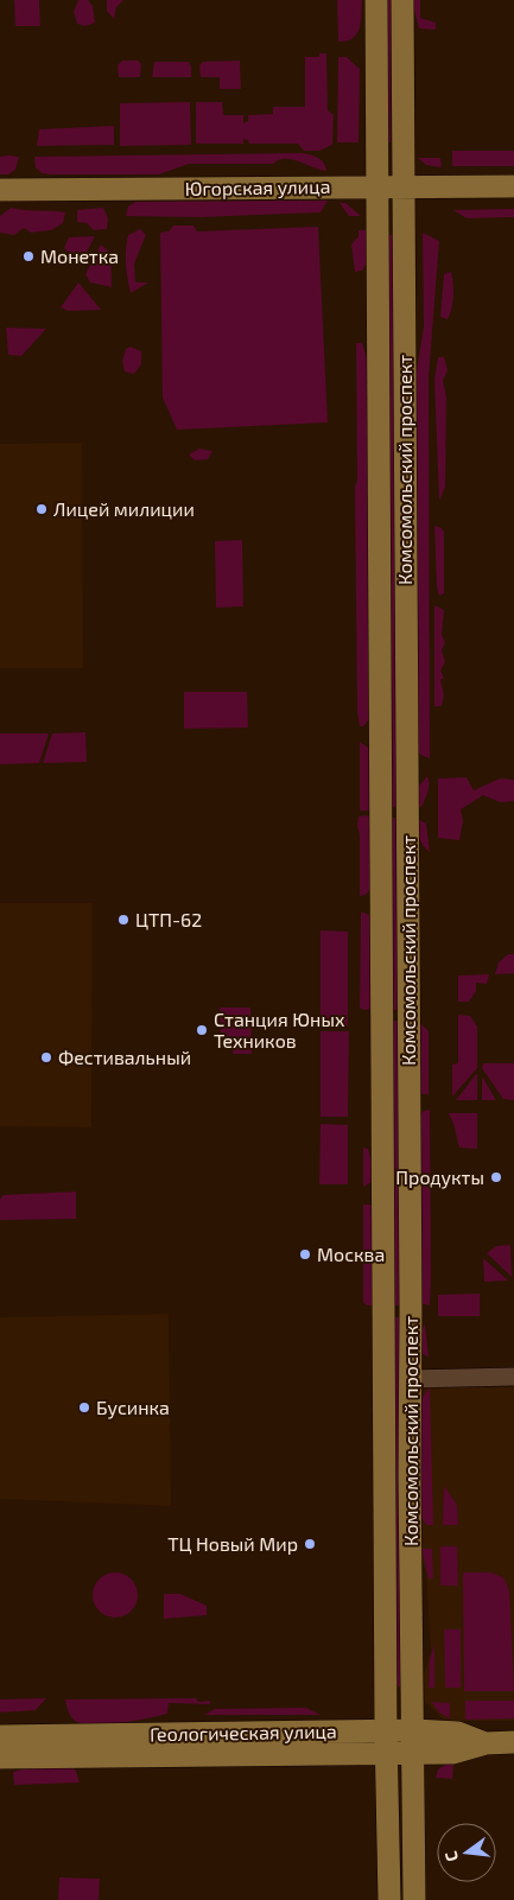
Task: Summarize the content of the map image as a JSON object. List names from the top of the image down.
{
  "streets": {
    "main road": ["Югорская улица", "Комсомольский проспект", "Геологическая улица"]
  },
  "crossings": [
    ["Югорская улица", "Комсомольский проспект"],
    ["Комсомольский проспект", "Геологическая улица"]
  ],
  "places": [
    "Монетка",
    "Лицей милиции",
    "ЦТП-62",
    "Станция Юных Техников",
    "Фестивальный",
    "Продукты",
    "Москва",
    "Бусинка",
    "ТЦ Новый Мир"
  ],
  "north": "left"
}
